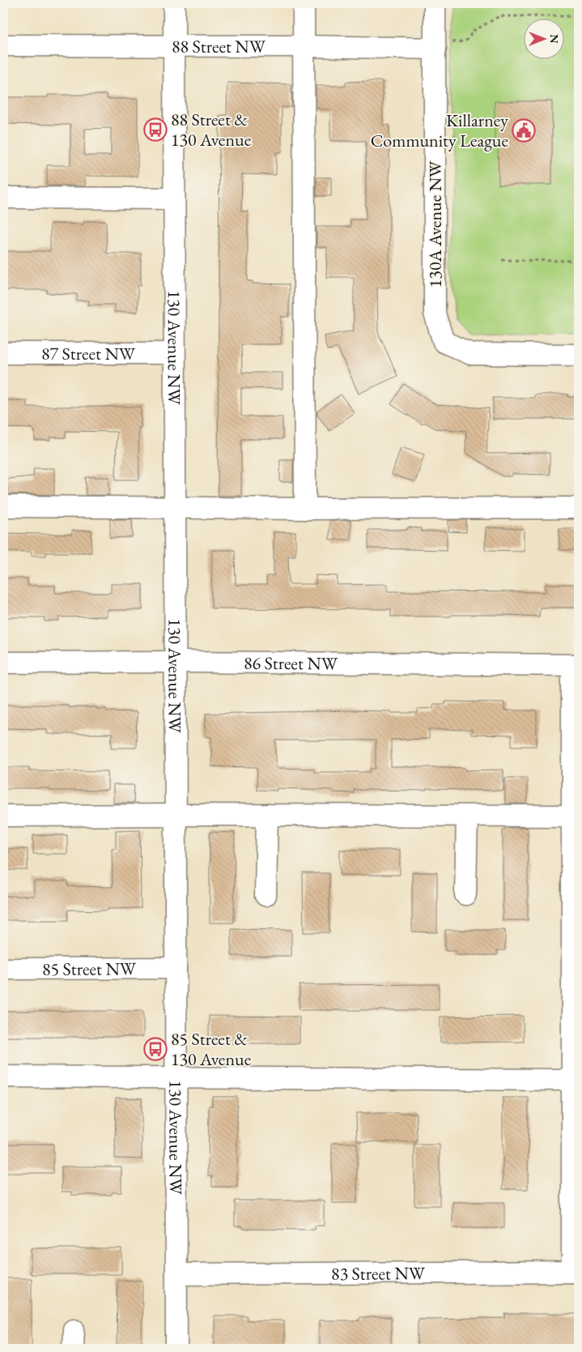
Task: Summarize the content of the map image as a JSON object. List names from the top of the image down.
{
  "streets": {
    "street": [
      "88 Street NW",
      "130A Avenue NW",
      "130 Avenue NW",
      "87 Street NW",
      "86 Street NW",
      "85 Street NW",
      "83 Street NW"
    ]
  },
  "crossings": [
    ["88 Street NW", "130A Avenue NW"],
    ["88 Street NW", "130 Avenue NW"],
    ["130 Avenue NW", "87 Street NW"],
    ["130 Avenue NW", "86 Street NW"],
    ["130 Avenue NW", "85 Street NW"],
    ["130 Avenue NW", "83 Street NW"]
  ],
  "places": {
    "bus stop": ["88 Street & 130 Avenue", "85 Street & 130 Avenue"],
    "public building": ["Killarney Community League"]
  },
  "north": "right"
}
